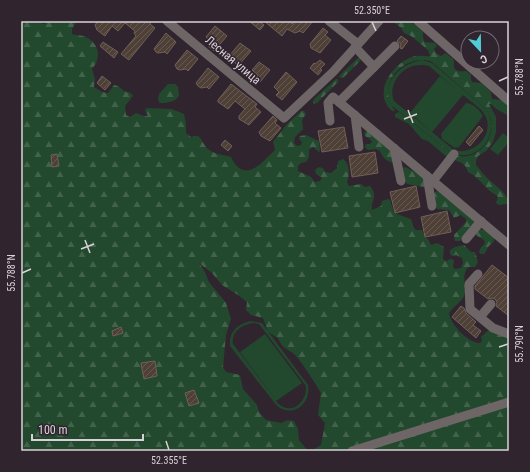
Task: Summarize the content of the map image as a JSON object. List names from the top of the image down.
{
  "streets": {
    "street": ["Лесная улица"]
  },
  "scale_bar": "100 m",
  "north": "bottom",
  "coordinates": [
    "52.350°E",
    "55.788°N",
    "55.790°N",
    "52.355°E"
  ]
}
